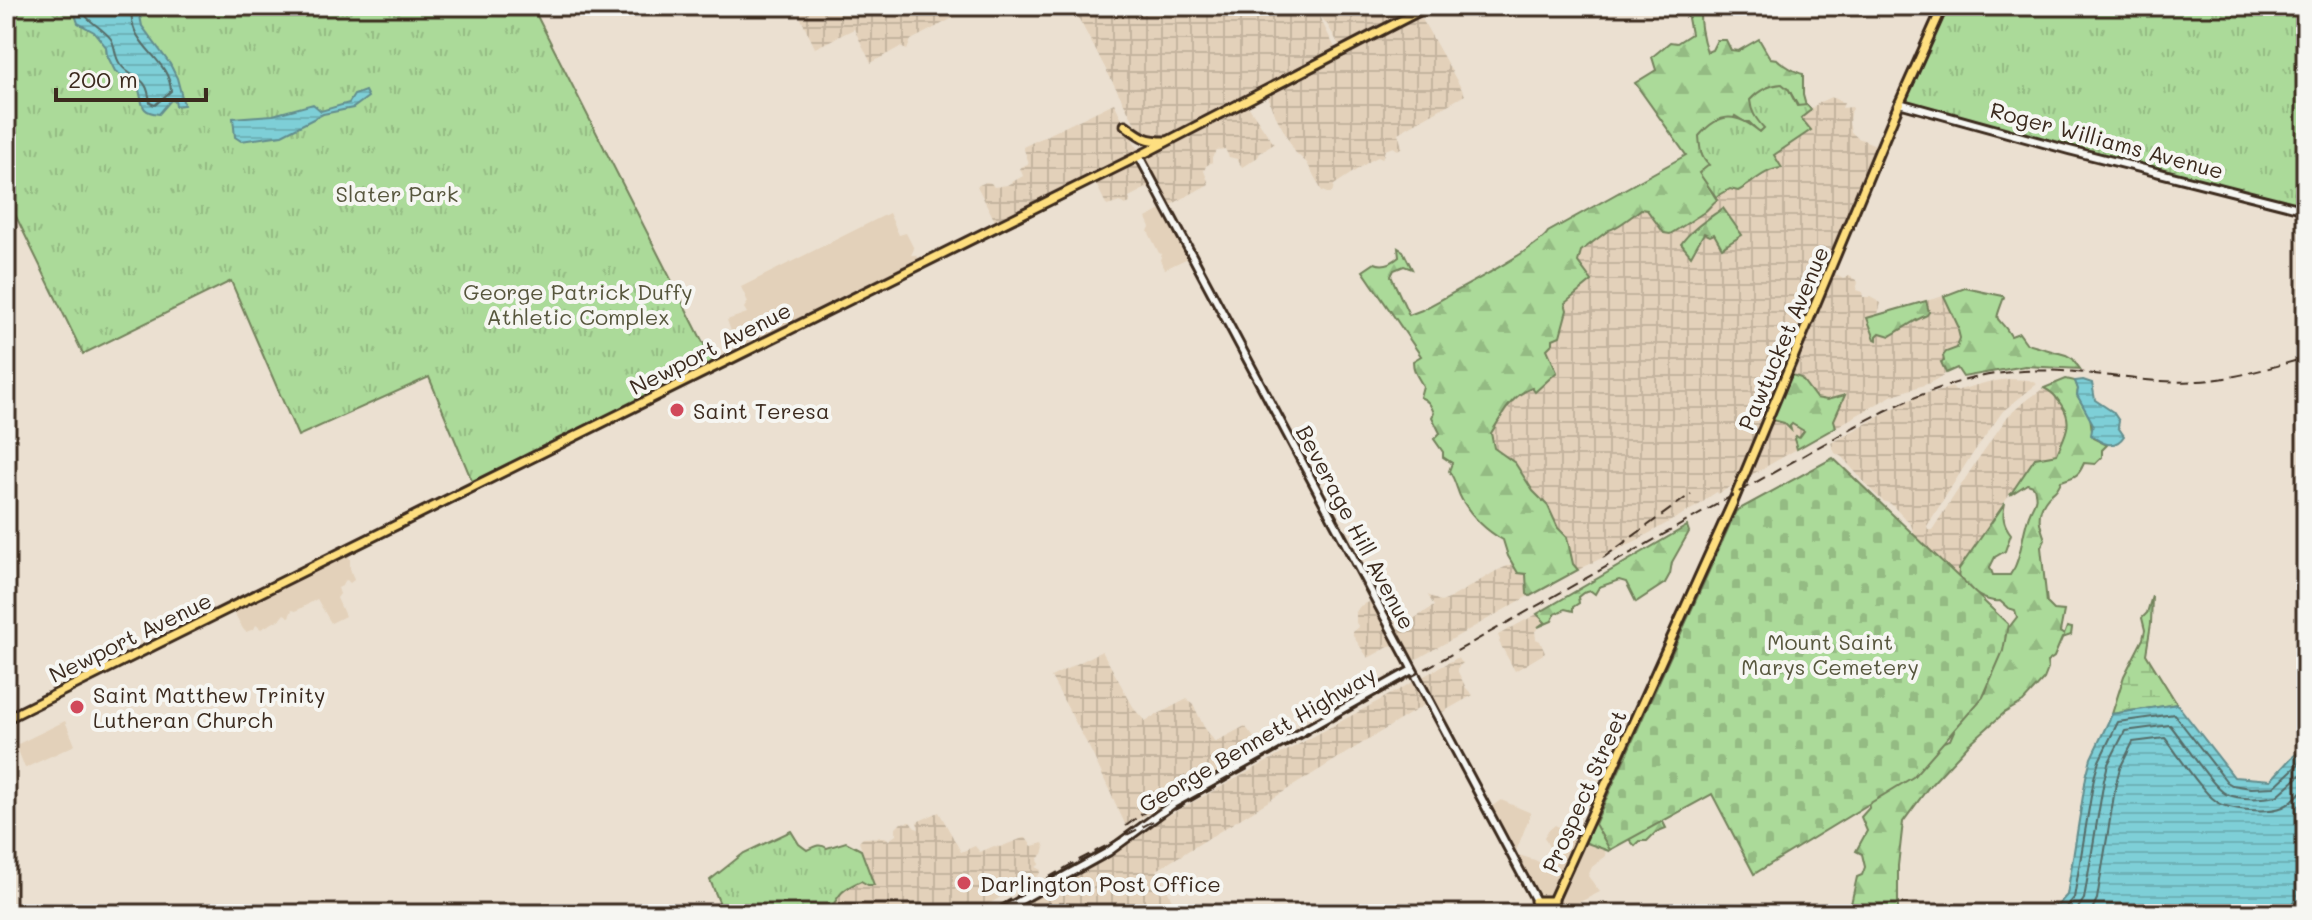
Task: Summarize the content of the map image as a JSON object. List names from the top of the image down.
{
  "streets": {
    "main road": [
      "Roger Williams Avenue",
      "Pawtucket Avenue",
      "Newport Avenue",
      "Beverage Hill Avenue",
      "George Bennett Highway",
      "Prospect Street"
    ]
  },
  "crossings": [
    ["Roger Williams Avenue", "Pawtucket Avenue"],
    ["Pawtucket Avenue", "Prospect Street"],
    ["Newport Avenue", "Beverage Hill Avenue"],
    ["Beverage Hill Avenue", "George Bennett Highway"],
    ["Beverage Hill Avenue", "Prospect Street"]
  ],
  "parks": ["Slater Park", "George Patrick Duffy Athletic Complex", "Mount Saint Marys Cemetery"],
  "places": ["Saint Teresa", "Saint Matthew Trinity Lutheran Church", "Darlington Post Office"],
  "scale_bar": "200 m"
}
